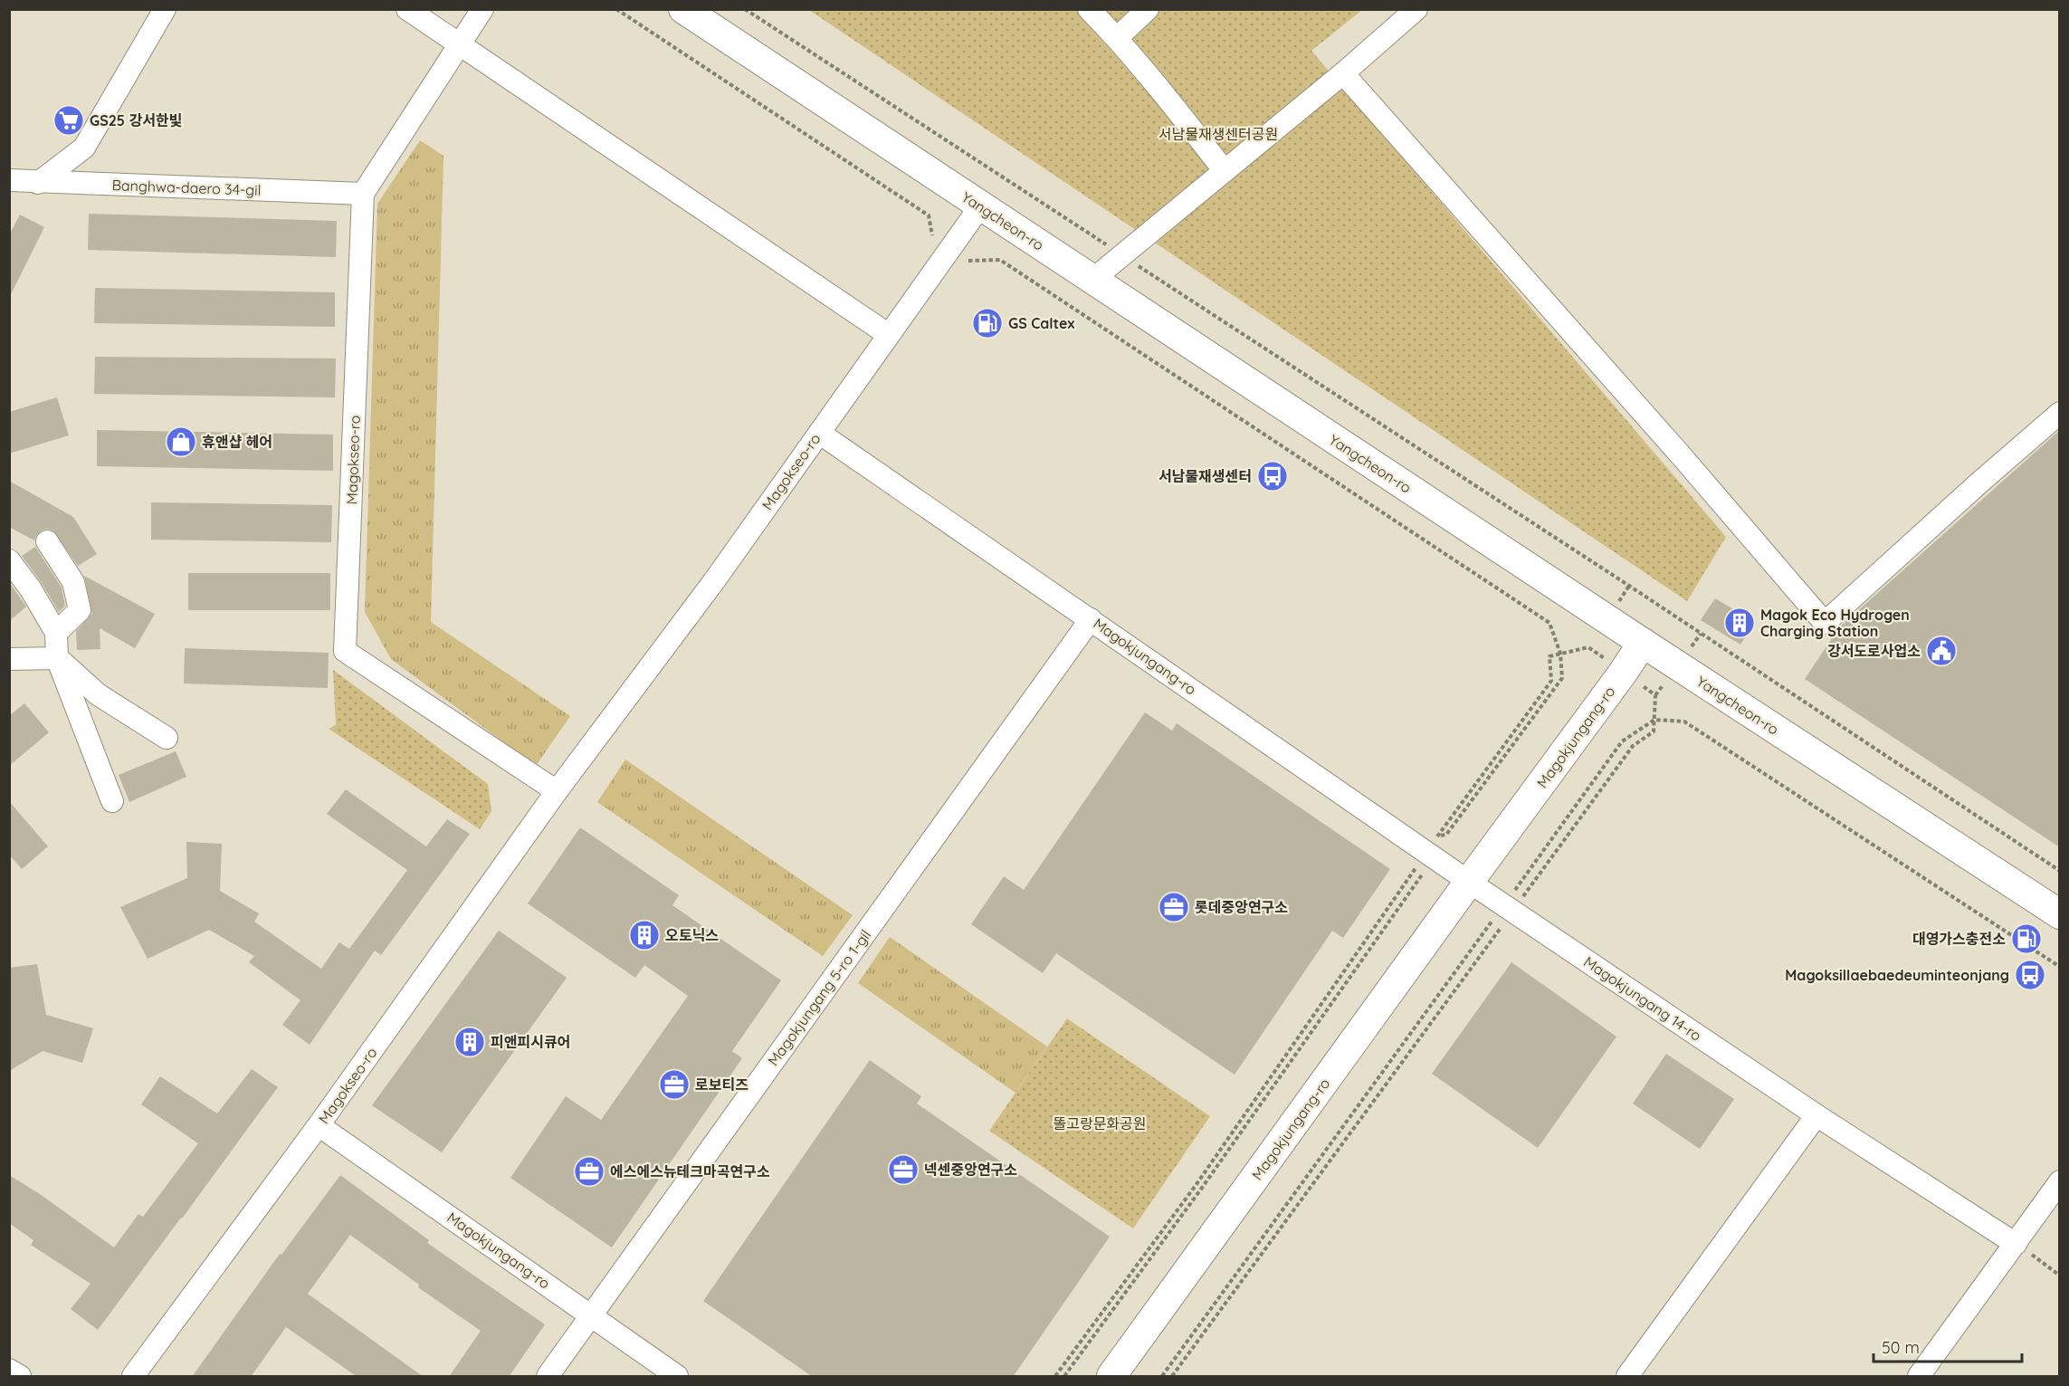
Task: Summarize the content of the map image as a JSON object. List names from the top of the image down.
{
  "streets": {
    "main road": ["Yangcheon-ro", "Magokjungang-ro"],
    "street": [
      "Banghwa-daero 34-gil",
      "Magokseo-ro",
      "Magokjungang 5-ro 1-gil",
      "Magokjungang 14-ro"
    ]
  },
  "crossings": [
    ["Banghwa-daero 34-gil", "Magokseo-ro"],
    ["Yangcheon-ro", "Magokseo-ro"],
    ["Yangcheon-ro", "Magokjungang-ro"],
    ["Magokseo-ro", "Magokjungang-ro"],
    ["Magokjungang-ro", "Magokjungang 5-ro 1-gil"],
    ["Magokjungang-ro", "Magokjungang 14-ro"]
  ],
  "parks": ["서남물재생센터공원", "똘고랑문화공원"],
  "places": {
    "supermarket": ["GS25 강서한빛"],
    "fuel station": ["GS Caltex", "대영가스충전소"],
    "shop": ["휴앤샵 헤어"],
    "bus stop": ["서남물재생센터", "Magoksillaebaedeuminteonjang"],
    "building": ["Magok Eco Hydrogen Charging Station", "오토닉스", "피앤피시큐어"],
    "public building": ["강서도로사업소"],
    "office": [
      "롯데중앙연구소",
      "로보티즈",
      "넥센중앙연구소",
      "에스에스뉴테크마곡연구소"
    ]
  },
  "scale_bar": "50 m"
}
